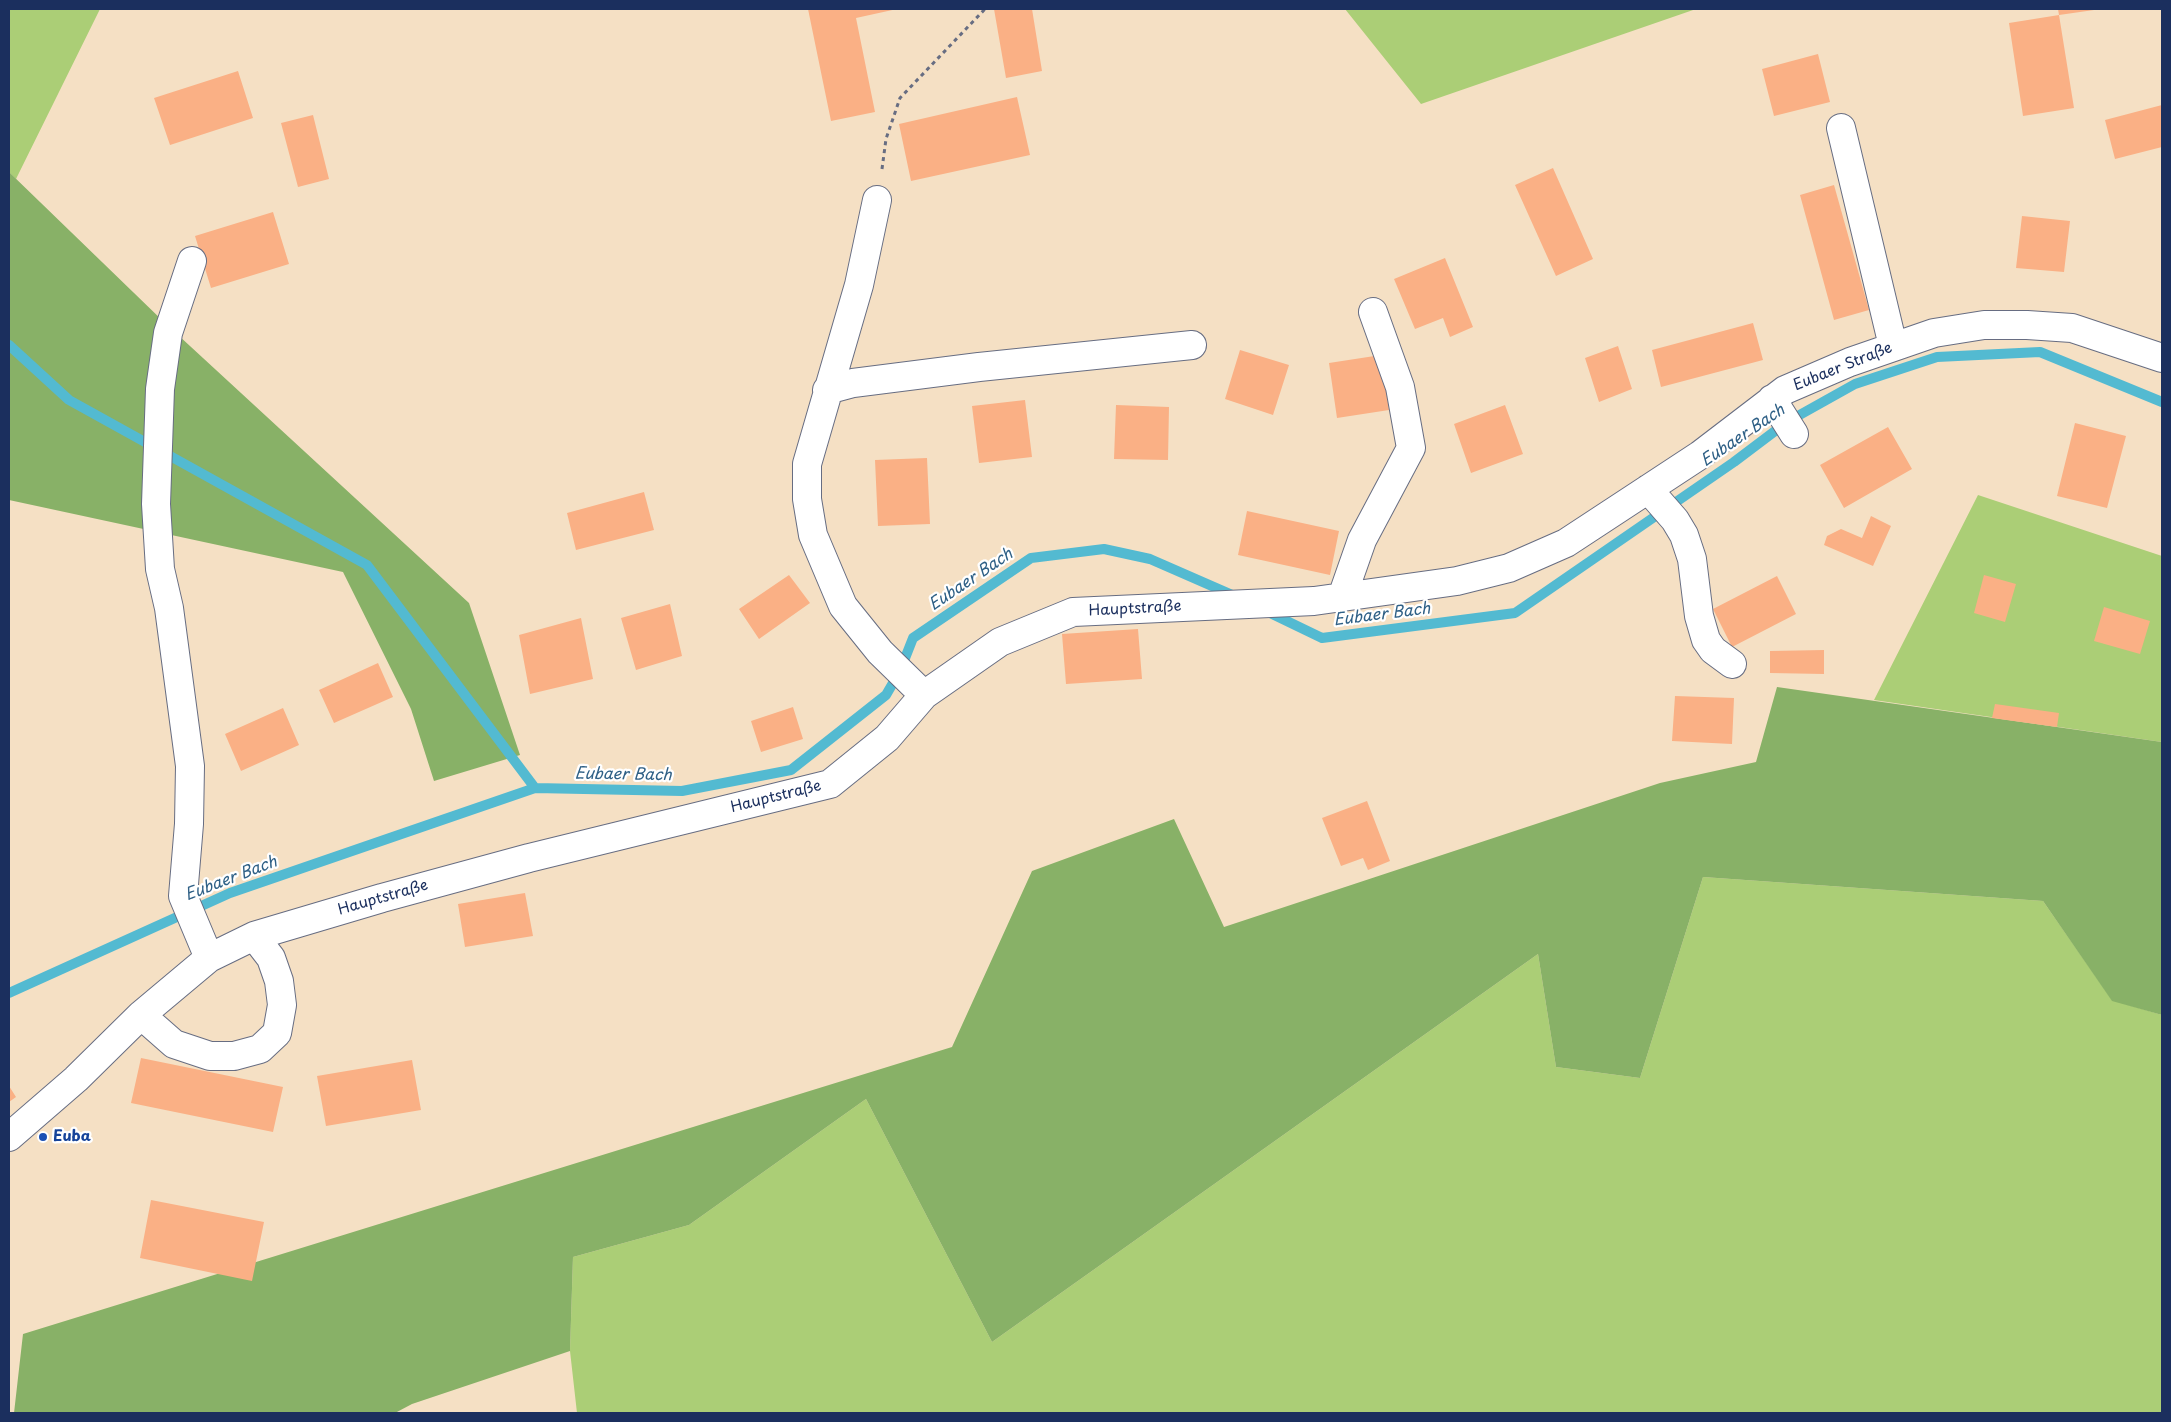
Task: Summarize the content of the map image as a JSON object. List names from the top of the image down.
{
  "streets": {
    "street": ["Eubaer Straße", "Hauptstraße"]
  },
  "crossings": [
    ["Eubaer Straße", "Hauptstraße"]
  ],
  "water": ["Eubaer Bach"],
  "places": ["Euba"]
}
